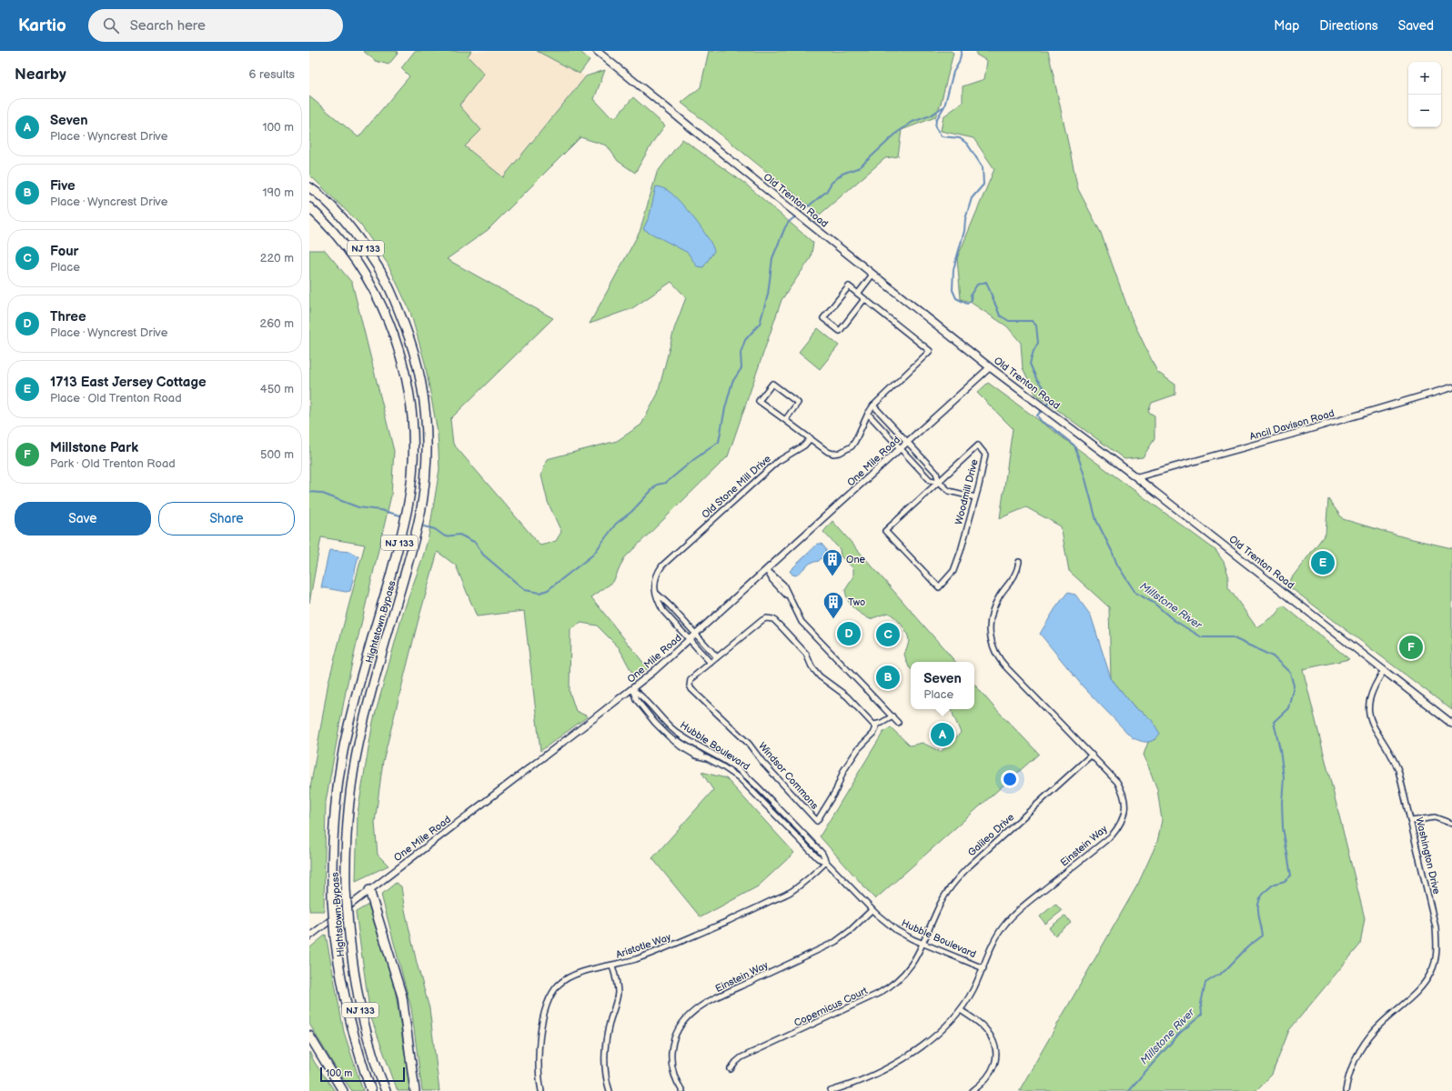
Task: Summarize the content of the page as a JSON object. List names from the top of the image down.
{
  "streets": {
    "highway": ["NJ 133", "Hightstown Bypass"],
    "main road": ["Old Trenton Road"],
    "street": [
      "Ancil Davison Road",
      "One Mile Road",
      "Old Stone Mill Drive",
      "Woodmill Drive",
      "Hubble Boulevard",
      "Windsor Commons",
      "Galileo Drive",
      "Einstein Way",
      "Washington Drive",
      "Aristotle Way",
      "Copernicus Court"
    ]
  },
  "crossings": [
    ["Old Trenton Road", "Ancil Davison Road"],
    ["Old Trenton Road", "One Mile Road"],
    ["Old Trenton Road", "Washington Drive"],
    ["One Mile Road", "Old Stone Mill Drive"],
    ["One Mile Road", "Hubble Boulevard"],
    ["Hubble Boulevard", "Galileo Drive"],
    ["Hubble Boulevard", "Einstein Way"],
    ["Hubble Boulevard", "Aristotle Way"],
    ["Hubble Boulevard", "Copernicus Court"],
    ["Galileo Drive", "Einstein Way"],
    ["Galileo Drive", "Copernicus Court"]
  ],
  "water": ["Millstone River"],
  "places": {
    "building": ["One", "Two"]
  },
  "scale_bar": "100 m",
  "page": {
    "header": "Kartio",
    "search": "Search here",
    "nav": ["Map", "Directions", "Saved"],
    "heading": ["Nearby", "6 results"],
    "map_buttons": ["+", "−"],
    "list": [
      {
        "mark": "A",
        "name": "Seven",
        "note": "Place · Wyncrest Drive",
        "value": "100 m"
      },
      {
        "mark": "B",
        "name": "Five",
        "note": "Place · Wyncrest Drive",
        "value": "190 m"
      },
      {
        "mark": "C",
        "name": "Four",
        "note": "Place",
        "value": "220 m"
      },
      {
        "mark": "D",
        "name": "Three",
        "note": "Place · Wyncrest Drive",
        "value": "260 m"
      },
      {
        "mark": "E",
        "name": "1713 East Jersey Cottage",
        "note": "Place · Old Trenton Road",
        "value": "450 m"
      },
      {
        "mark": "F",
        "name": "Millstone Park",
        "note": "Park · Old Trenton Road",
        "value": "500 m"
      }
    ],
    "buttons": ["Save", "Share"],
    "pins": [
      "E",
      "D",
      "C",
      "F",
      "B",
      "A"
    ],
    "popup": ["Seven", "Place"],
    "scale": "100 m"
  }
}
